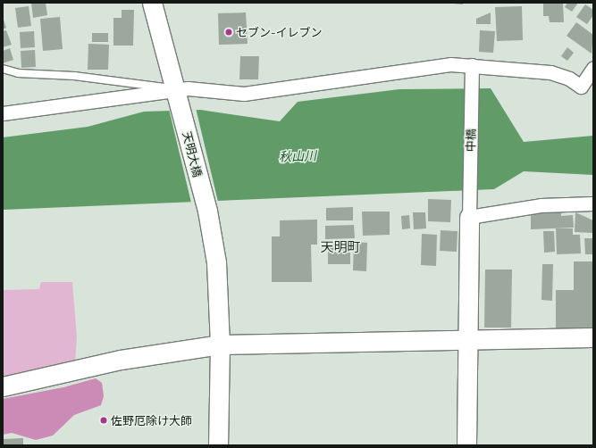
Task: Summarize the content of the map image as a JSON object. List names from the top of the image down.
{
  "streets": {
    "street": ["中橋", "天明大橋"]
  },
  "districts": ["天明町"],
  "water": ["秋山川"],
  "places": ["セブン-イレブン", "佐野厄除け大師"]
}
